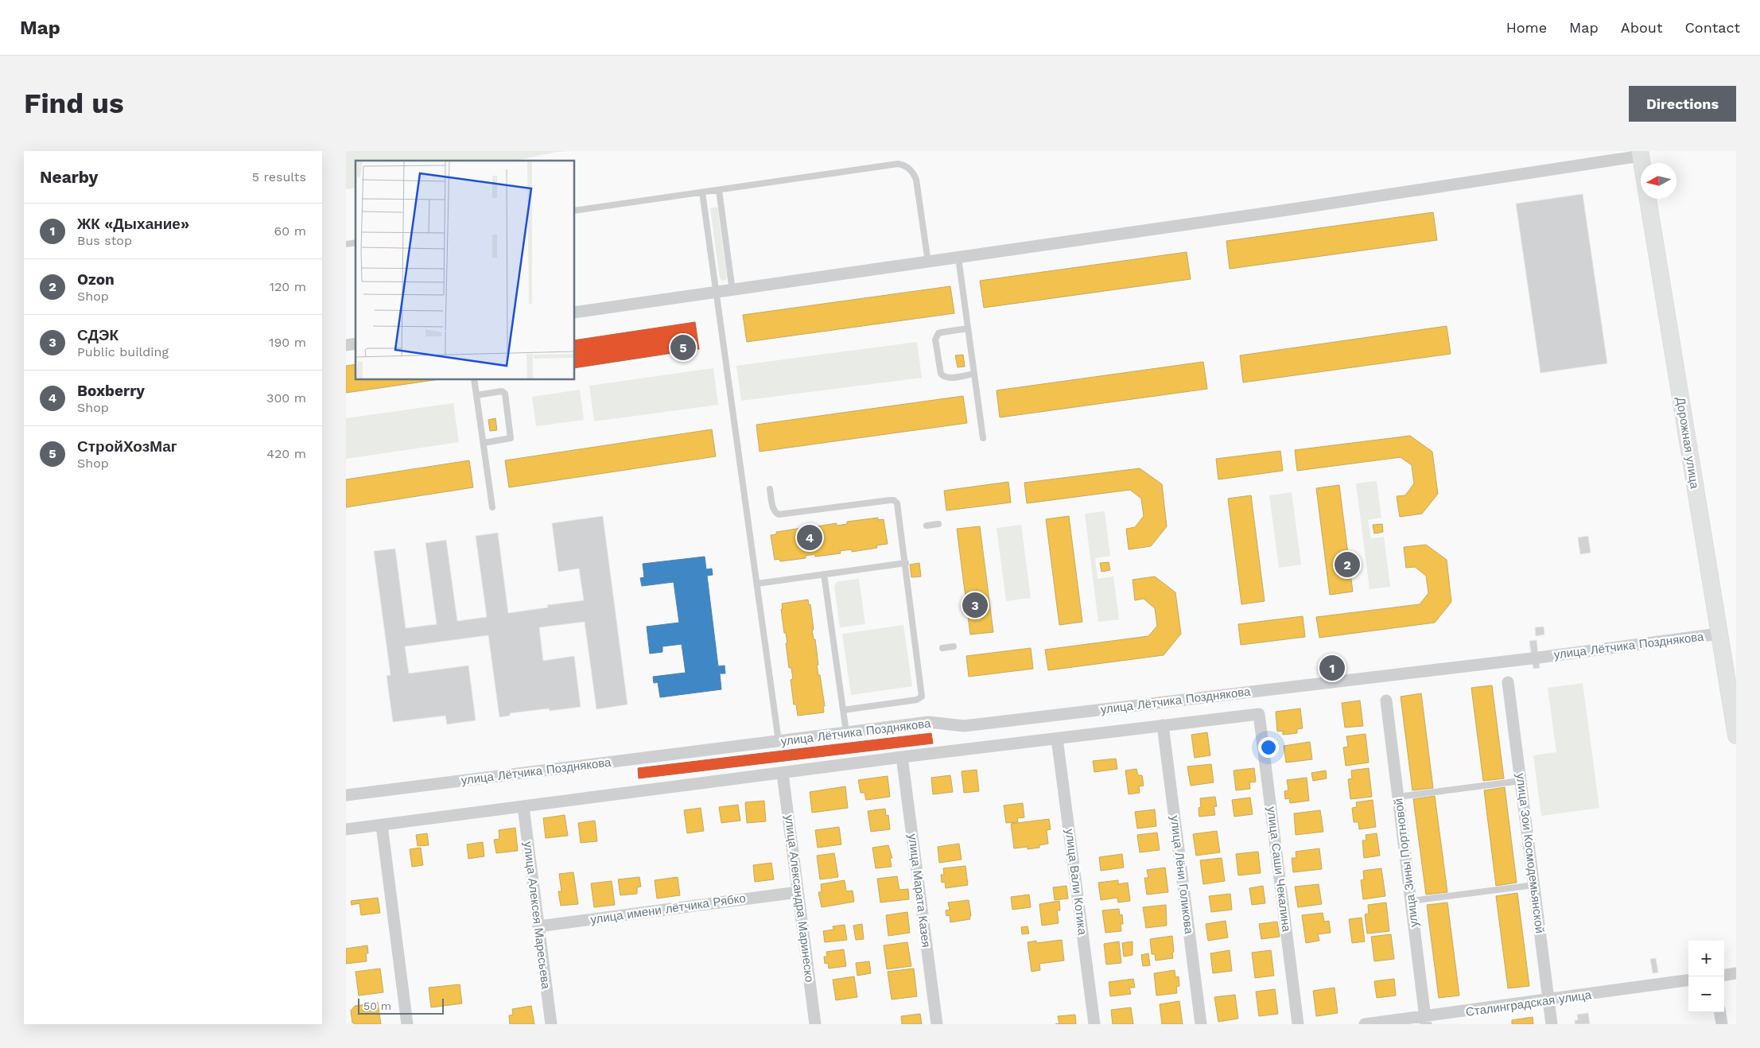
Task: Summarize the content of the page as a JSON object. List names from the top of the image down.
{
  "streets": {
    "main road": ["Дорожная улица"],
    "street": [
      "улица Лётчика Позднякова",
      "улица Зои Космодемьянской",
      "улица Зины Портновой",
      "улица Саши Чекалина",
      "улица Лёни Голикова",
      "улица Вали Котика",
      "улица Марата Казея",
      "улица Александра Маринеско",
      "улица имени лётчика Рябко",
      "улица Алексея Маресьева",
      "Сталинградская улица"
    ]
  },
  "crossings": [
    ["Дорожная улица", "улица Лётчика Позднякова"],
    ["улица Лётчика Позднякова", "улица Саши Чекалина"],
    ["улица Лётчика Позднякова", "улица Лёни Голикова"],
    ["улица Лётчика Позднякова", "улица Вали Котика"],
    ["улица Лётчика Позднякова", "улица Марата Казея"],
    ["улица Лётчика Позднякова", "улица Александра Маринеско"],
    ["улица Лётчика Позднякова", "улица Алексея Маресьева"],
    ["улица Зои Космодемьянской", "Сталинградская улица"],
    ["улица Зины Портновой", "Сталинградская улица"],
    ["улица Александра Маринеско", "улица имени лётчика Рябко"],
    ["улица имени лётчика Рябко", "улица Алексея Маресьева"]
  ],
  "scale_bar": "50 m",
  "north": "left",
  "page": {
    "header": "Map",
    "nav": [
      "Home",
      "Map",
      "About",
      "Contact"
    ],
    "buttons": "Directions",
    "title": "Find us",
    "heading": ["Nearby", "5 results"],
    "list": [
      {
        "mark": "1",
        "name": "ЖК «Дыхание»",
        "note": "Bus stop",
        "value": "60 m"
      },
      {
        "mark": "2",
        "name": "Ozon",
        "note": "Shop",
        "value": "120 m"
      },
      {
        "mark": "3",
        "name": "СДЭК",
        "note": "Public building",
        "value": "190 m"
      },
      {
        "mark": "4",
        "name": "Boxberry",
        "note": "Shop",
        "value": "300 m"
      },
      {
        "mark": "5",
        "name": "СтройХозМаг",
        "note": "Shop",
        "value": "420 m"
      }
    ],
    "pins": [
      "5",
      "4",
      "2",
      "3",
      "1"
    ],
    "map_buttons": ["+", "−"],
    "scale": "50 m"
  }
}
